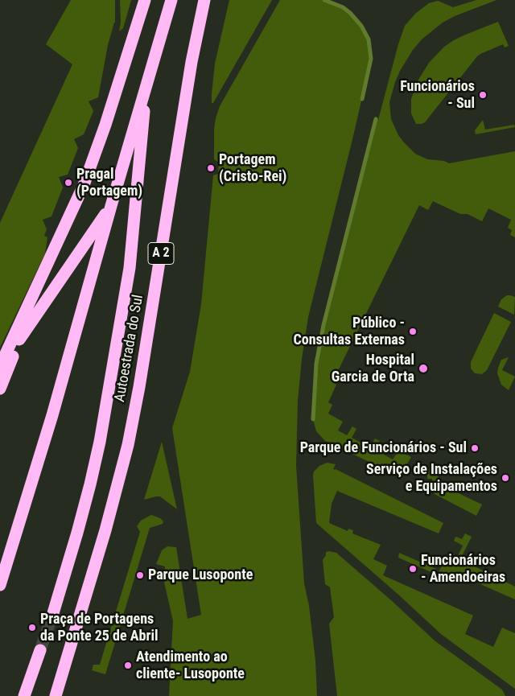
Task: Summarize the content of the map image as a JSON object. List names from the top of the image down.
{
  "streets": {
    "highway": ["A 2", "Autoestrada do Sul"]
  },
  "places": [
    "Funcionários - Sul",
    "Portagem (Cristo-Rei)",
    "Pragal (Portagem)",
    "Público - Consultas Externas",
    "Hospital Garcia de Orta",
    "Parque de Funcionários - Sul",
    "Serviço de Instalações e Equipamentos",
    "Funcionários - Amendoeiras",
    "Parque Lusoponte",
    "Praça de Portagens da Ponte 25 de Abril",
    "Atendimento ao cliente- Lusoponte"
  ]
}
